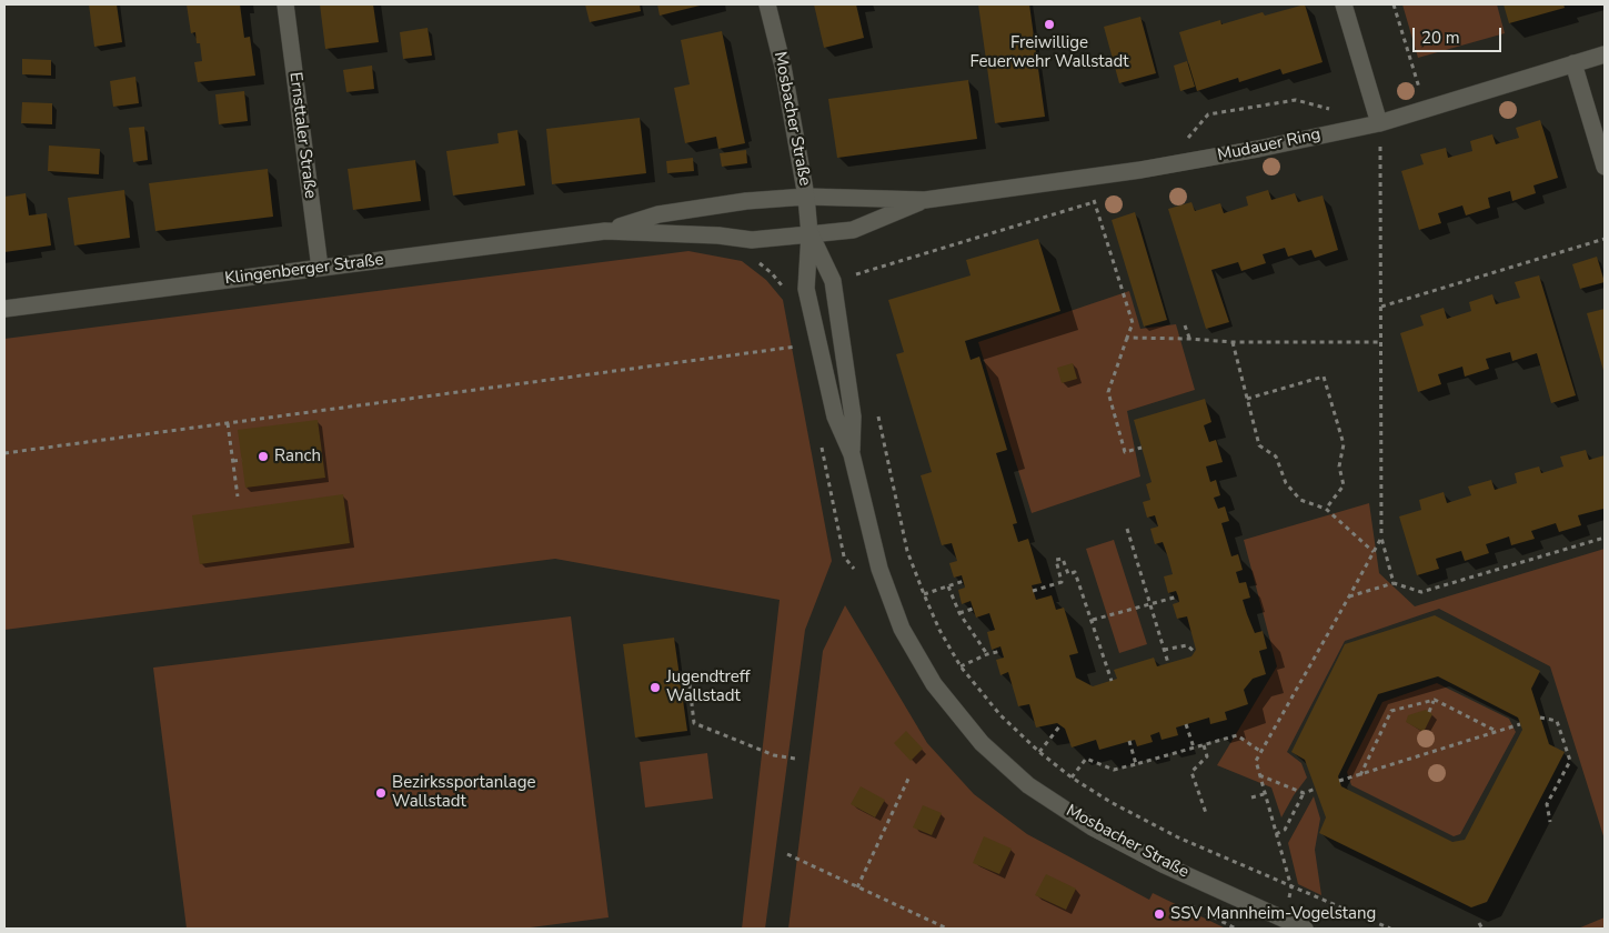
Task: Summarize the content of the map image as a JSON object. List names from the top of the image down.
{
  "streets": {
    "street": [
      "Mosbacher Straße",
      "Ernsttaler Straße",
      "Mudauer Ring",
      "Klingenberger Straße"
    ]
  },
  "crossings": [
    ["Mosbacher Straße", "Mudauer Ring"],
    ["Mosbacher Straße", "Klingenberger Straße"],
    ["Ernsttaler Straße", "Klingenberger Straße"],
    ["Mudauer Ring", "Klingenberger Straße"]
  ],
  "places": [
    "Freiwillige Feuerwehr Wallstadt",
    "Ranch",
    "Jugendtreff Wallstadt",
    "Bezirkssportanlage Wallstadt",
    "SSV Mannheim-Vogelstang"
  ],
  "scale_bar": "20 m"
}
